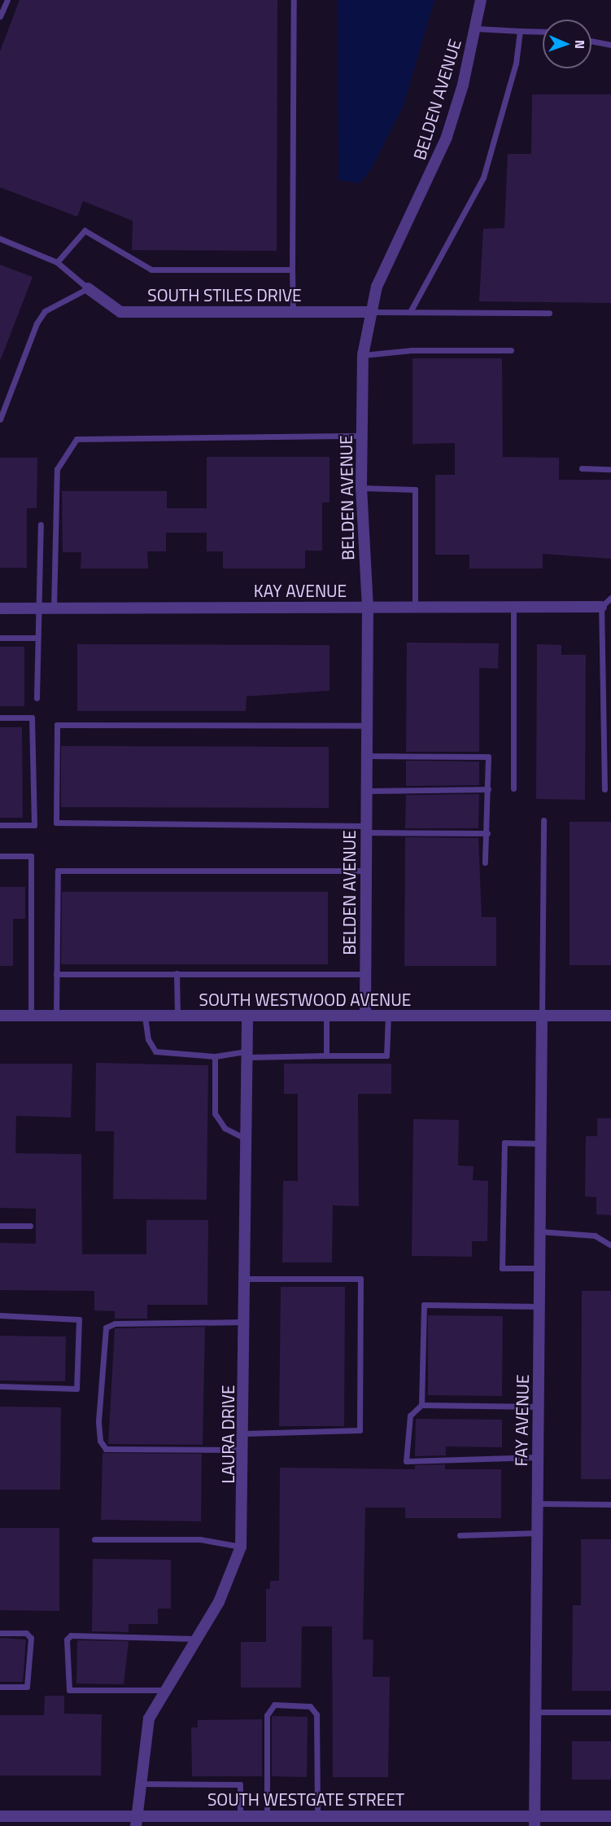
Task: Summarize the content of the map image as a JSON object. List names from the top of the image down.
{
  "streets": {
    "street": [
      "BELDEN AVENUE",
      "SOUTH STILES DRIVE",
      "KAY AVENUE",
      "SOUTH WESTWOOD AVENUE",
      "FAY AVENUE",
      "LAURA DRIVE",
      "SOUTH WESTGATE STREET"
    ]
  },
  "crossings": [
    ["BELDEN AVENUE", "SOUTH STILES DRIVE"],
    ["BELDEN AVENUE", "KAY AVENUE"],
    ["BELDEN AVENUE", "SOUTH WESTWOOD AVENUE"],
    ["SOUTH WESTWOOD AVENUE", "FAY AVENUE"],
    ["SOUTH WESTWOOD AVENUE", "LAURA DRIVE"],
    ["FAY AVENUE", "SOUTH WESTGATE STREET"],
    ["LAURA DRIVE", "SOUTH WESTGATE STREET"]
  ],
  "north": "right"
}
